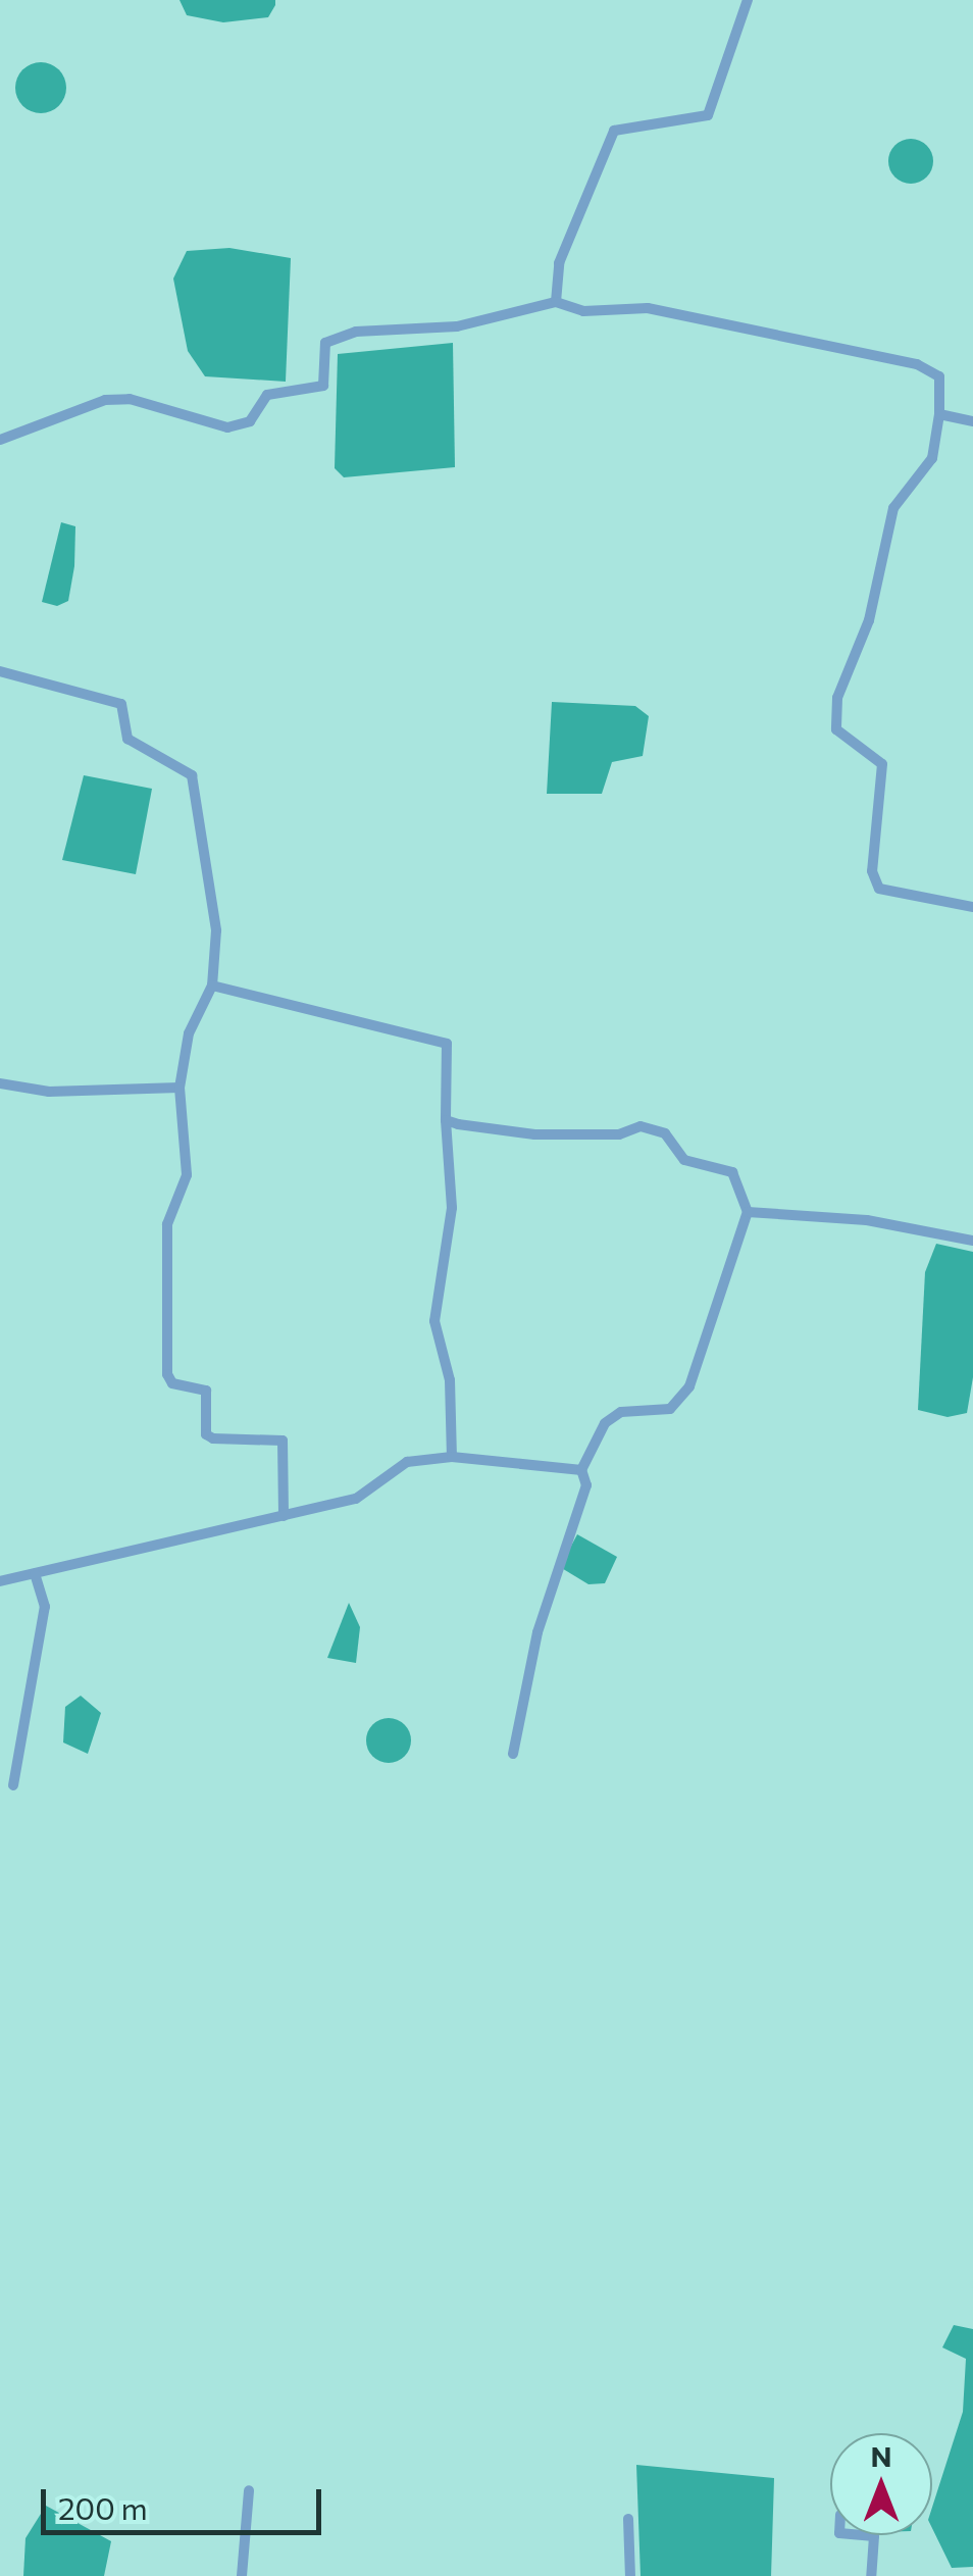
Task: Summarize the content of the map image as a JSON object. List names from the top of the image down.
{
  "scale_bar": "200 m",
  "north": "top"
}
